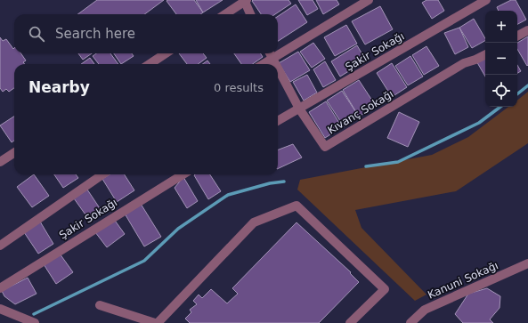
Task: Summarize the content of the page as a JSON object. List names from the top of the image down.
{
  "streets": {
    "street": ["Şakir Sokağı", "Kıvanç Sokağı", "Kanuni Sokağı"]
  },
  "crossings": [
    ["Şakir Sokağı", "Kıvanç Sokağı"]
  ],
  "page": {
    "map_buttons": ["+", "−"],
    "search": "Search here",
    "heading": ["Nearby", "0 results"]
  }
}
